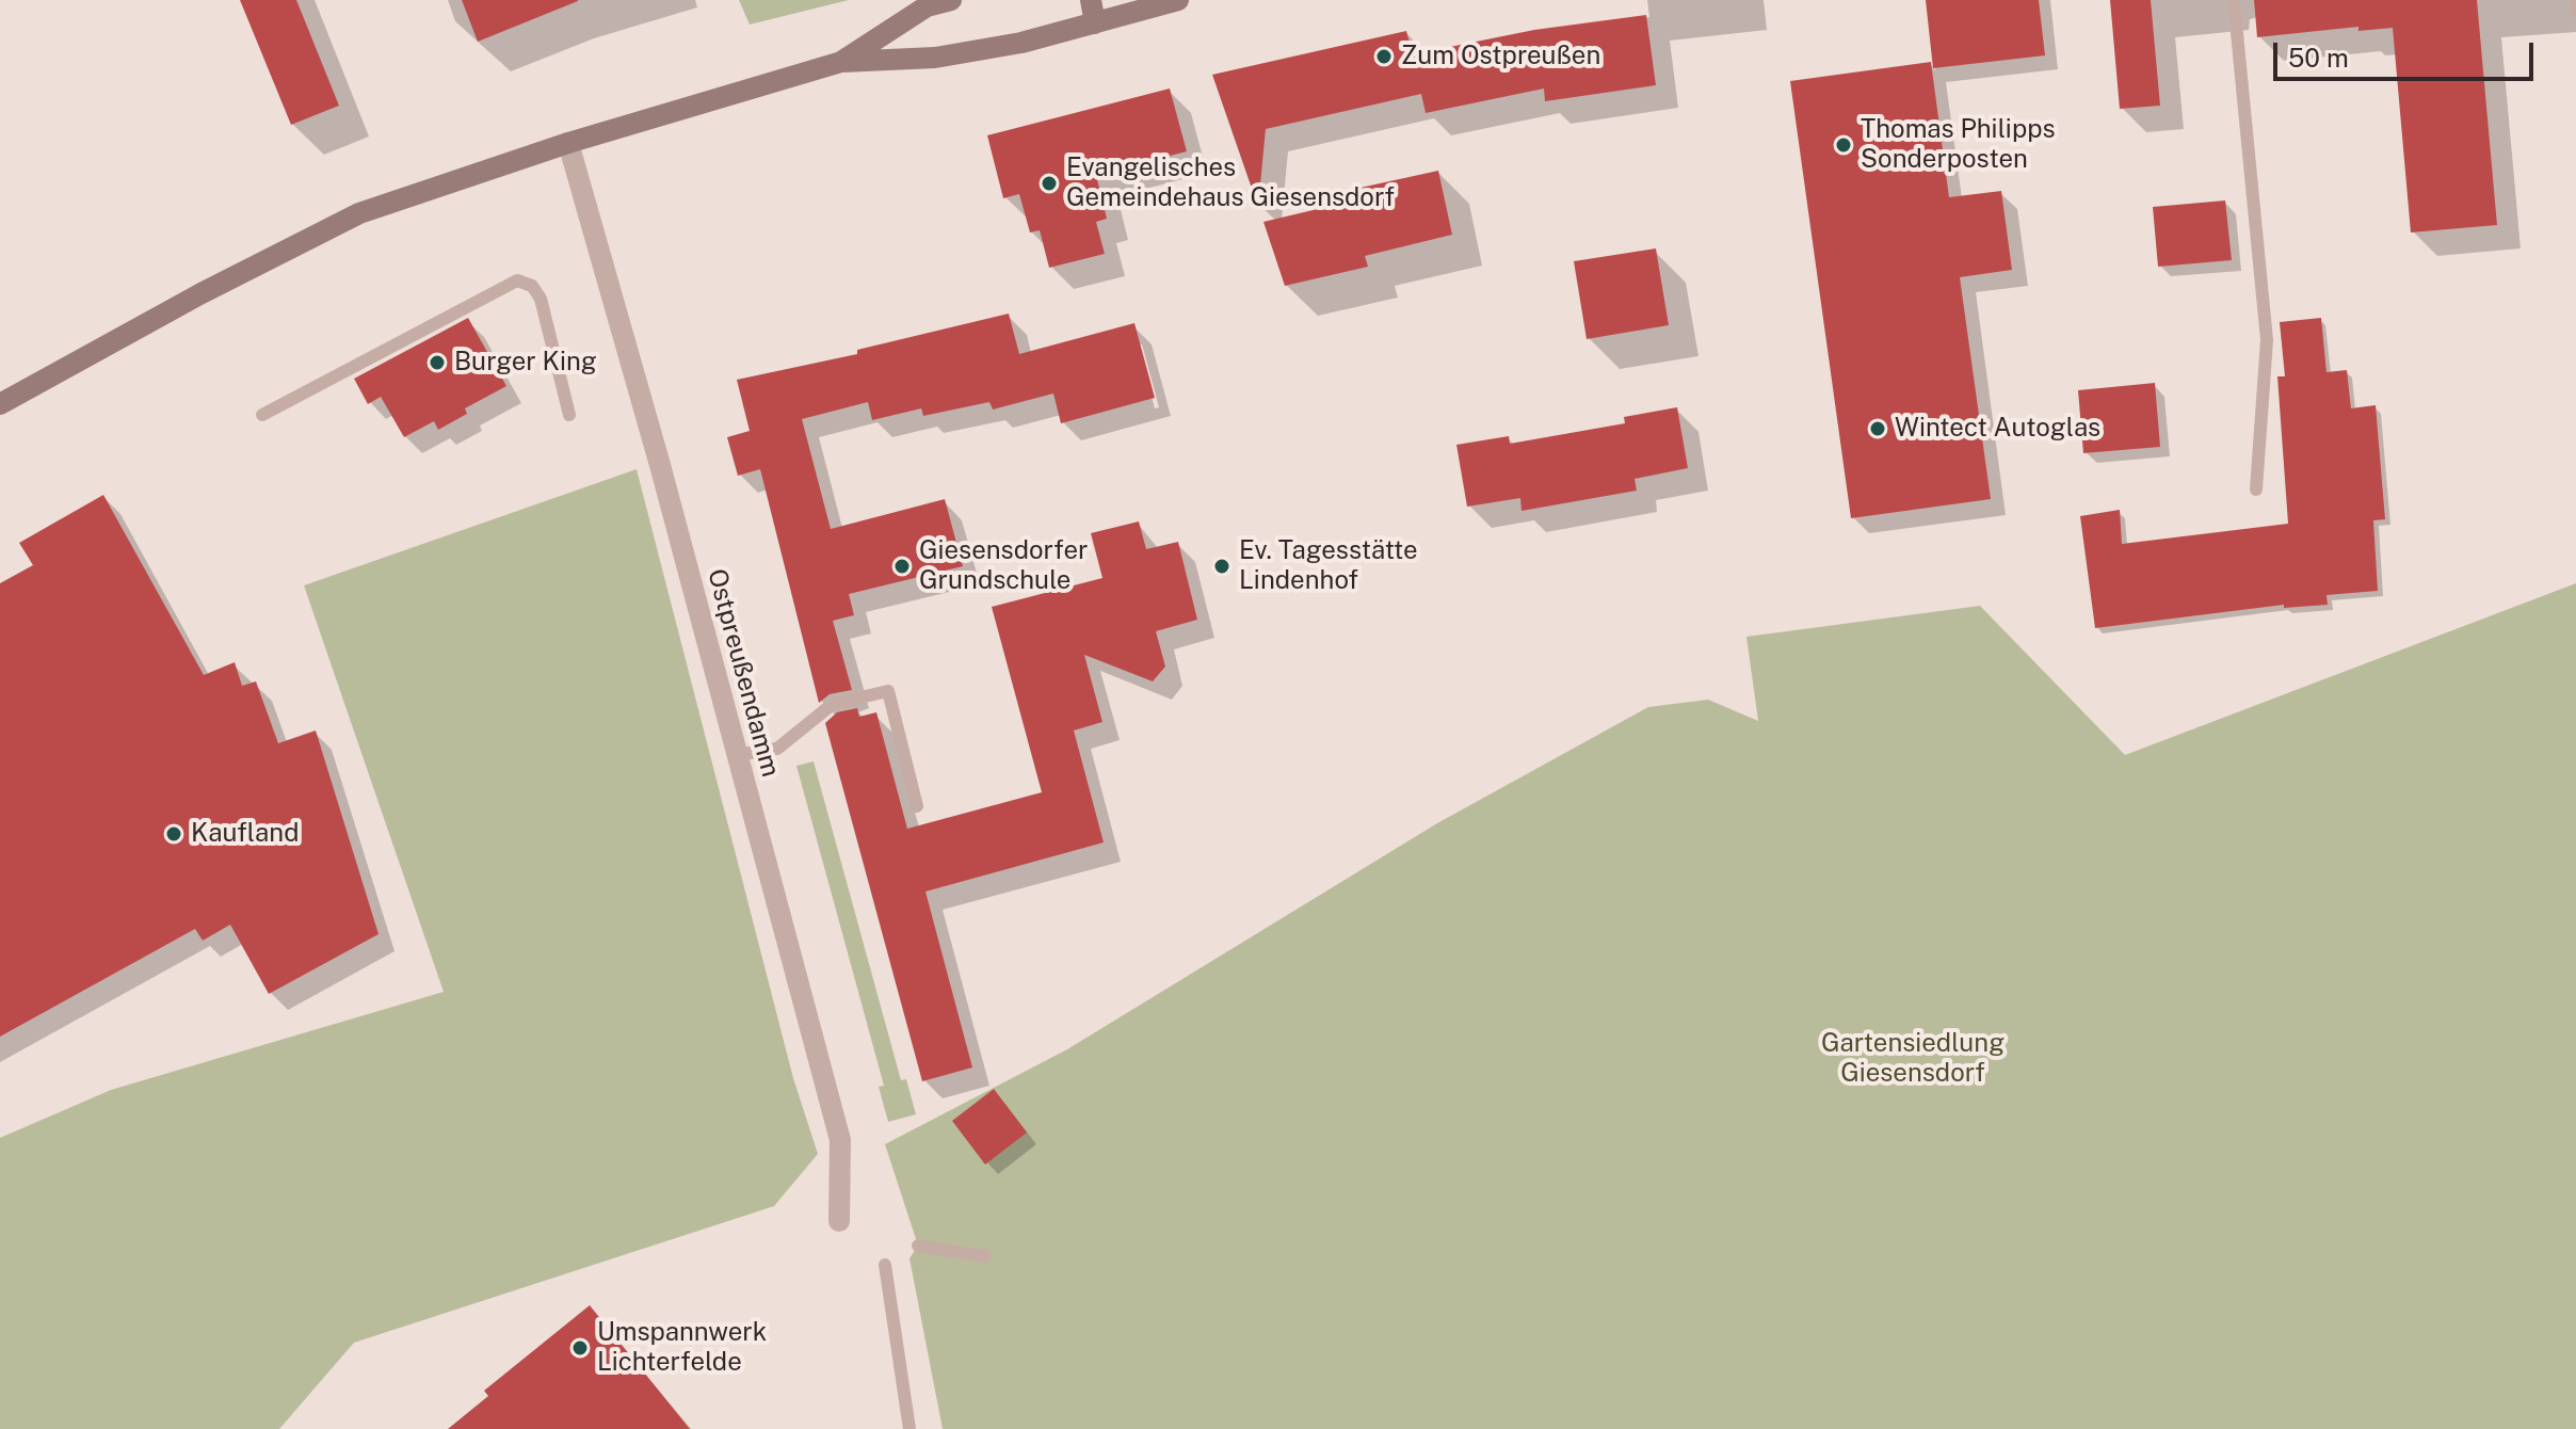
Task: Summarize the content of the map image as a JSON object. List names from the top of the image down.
{
  "streets": {
    "street": ["Ostpreußendamm"]
  },
  "parks": ["Gartensiedlung Giesensdorf"],
  "places": [
    "Zum Ostpreußen",
    "Thomas Philipps Sonderposten",
    "Evangelisches Gemeindehaus Giesensdorf",
    "Burger King",
    "Wintect Autoglas",
    "Giesensdorfer Grundschule",
    "Ev. Tagesstätte Lindenhof",
    "Kaufland",
    "Umspannwerk Lichterfelde"
  ],
  "scale_bar": "50 m"
}
